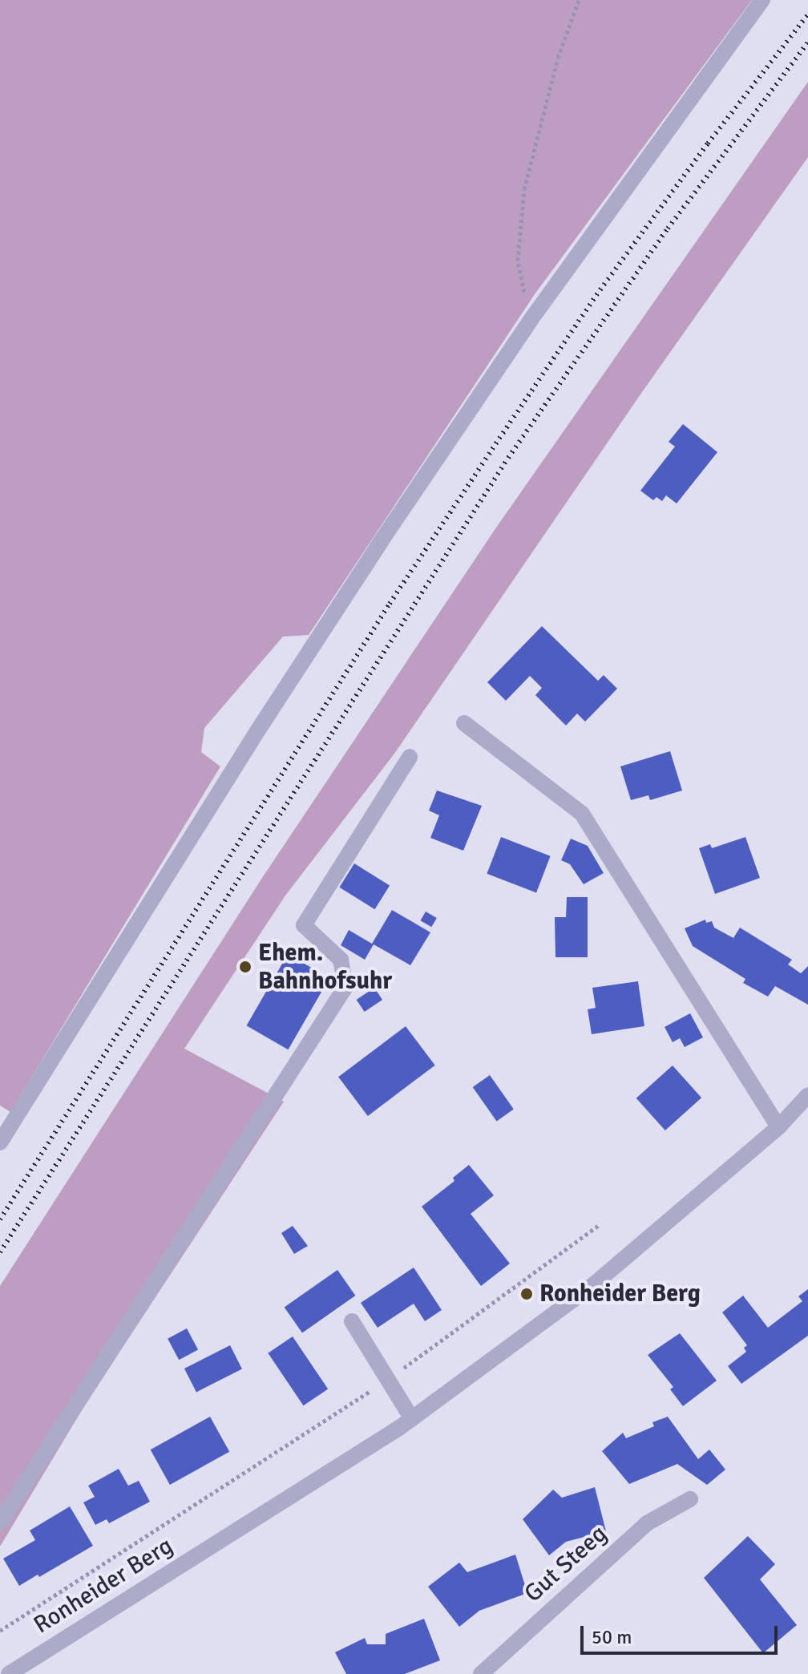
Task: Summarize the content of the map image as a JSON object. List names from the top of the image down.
{
  "streets": {
    "street": ["Gut Steeg", "Ronheider Berg"]
  },
  "places": ["Ehem. Bahnhofsuhr", "Ronheider Berg"],
  "scale_bar": "50 m"
}
